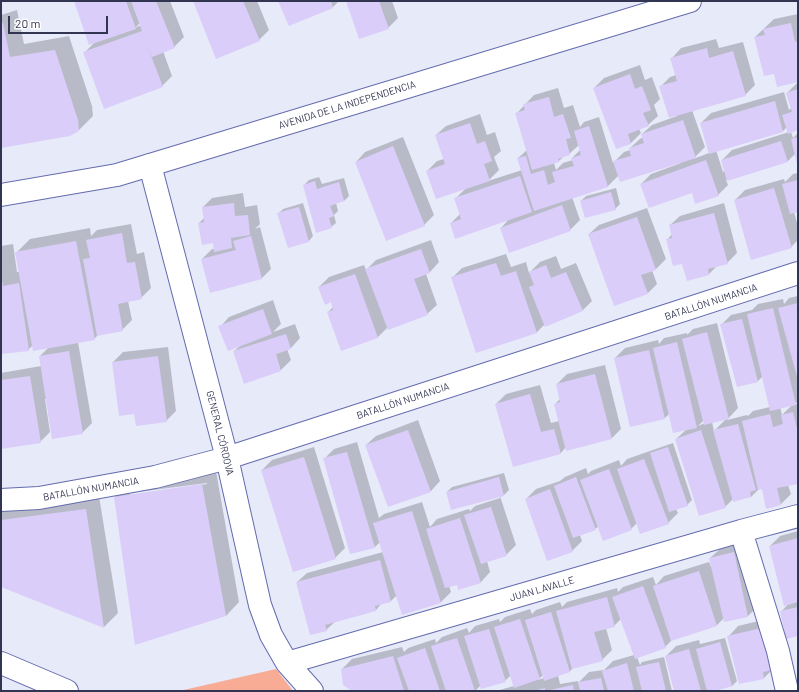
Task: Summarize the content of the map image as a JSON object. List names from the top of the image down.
{
  "streets": {
    "street": [
      "AVENIDA DE LA INDEPENDENCIA",
      "BATALLÓN NUMANCIA",
      "GENERAL CÓRDOVA",
      "JUAN LAVALLE"
    ]
  },
  "crossings": [
    ["AVENIDA DE LA INDEPENDENCIA", "GENERAL CÓRDOVA"],
    ["BATALLÓN NUMANCIA", "GENERAL CÓRDOVA"],
    ["GENERAL CÓRDOVA", "JUAN LAVALLE"]
  ],
  "scale_bar": "20 m"
}
